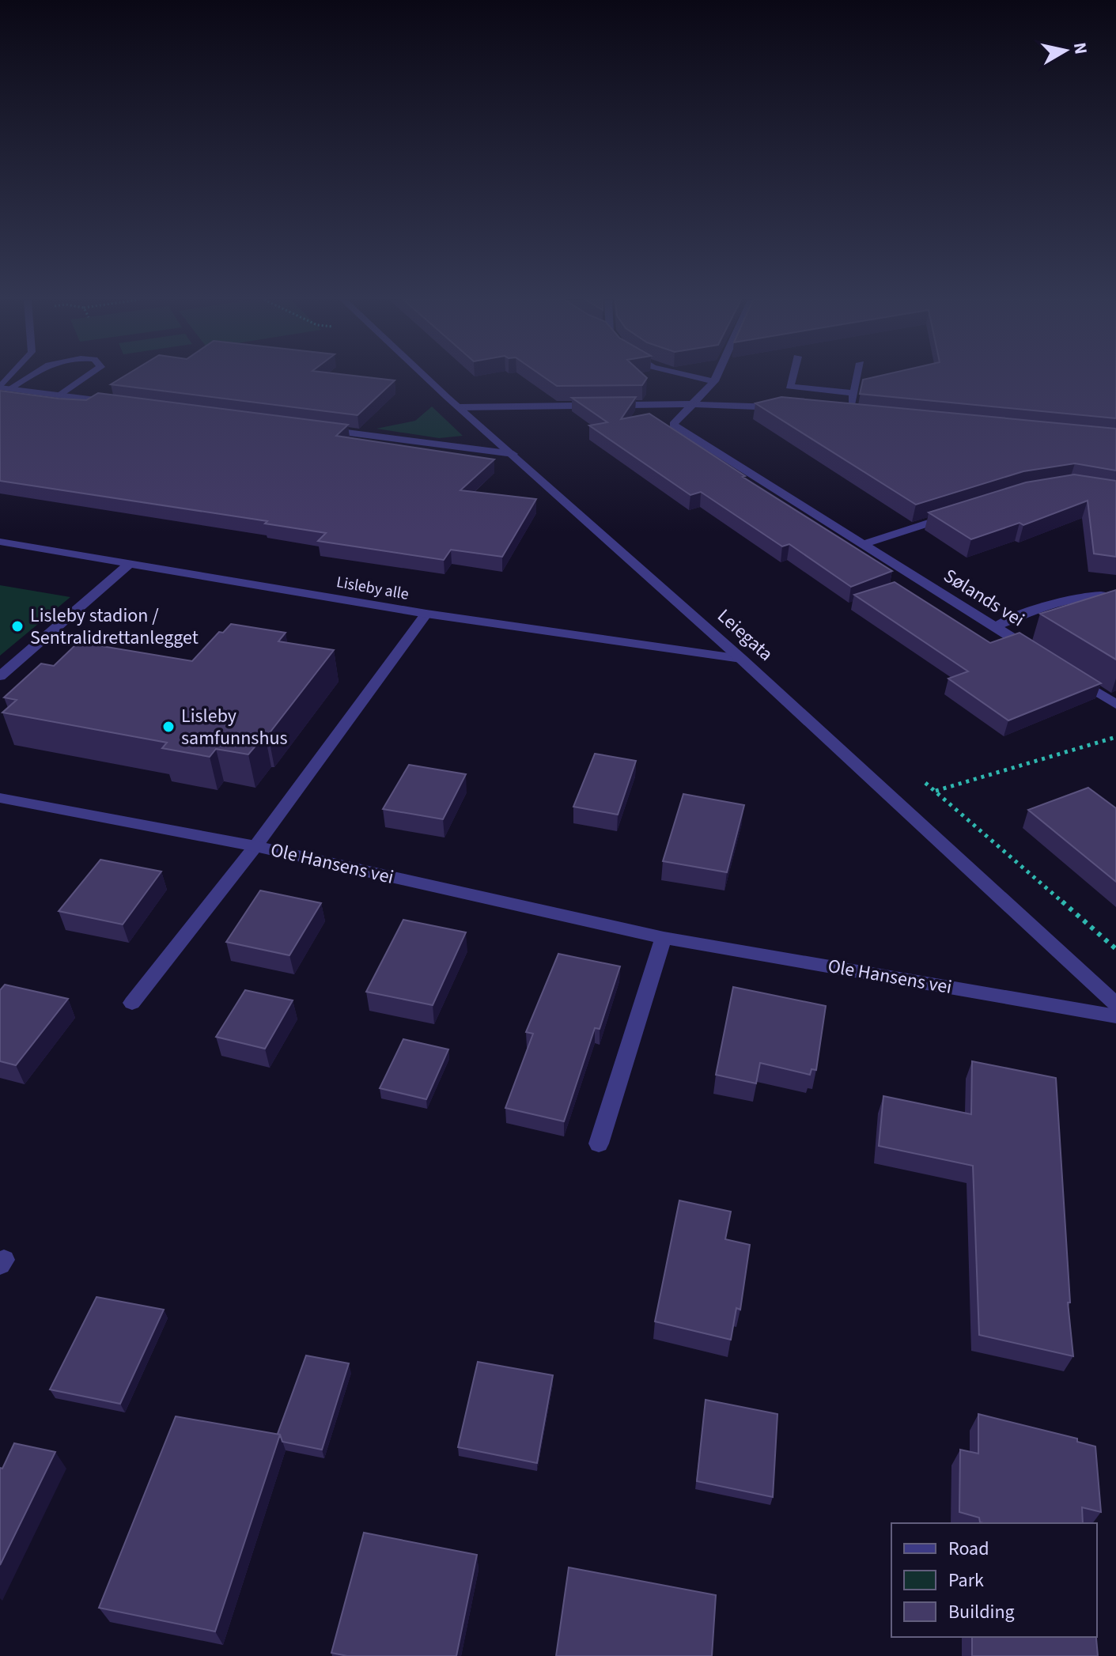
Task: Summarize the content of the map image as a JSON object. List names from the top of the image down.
{
  "streets": {
    "street": [
      "Lisleby alle",
      "Sølands vei",
      "Leiegata",
      "Ole Hansens vei"
    ]
  },
  "crossings": [
    ["Lisleby alle", "Leiegata"]
  ],
  "places": ["Lisleby stadion / Sentralidrettanlegget", "Lisleby samfunnshus"],
  "legend": ["Road", "Park", "Building"],
  "north": "right"
}
